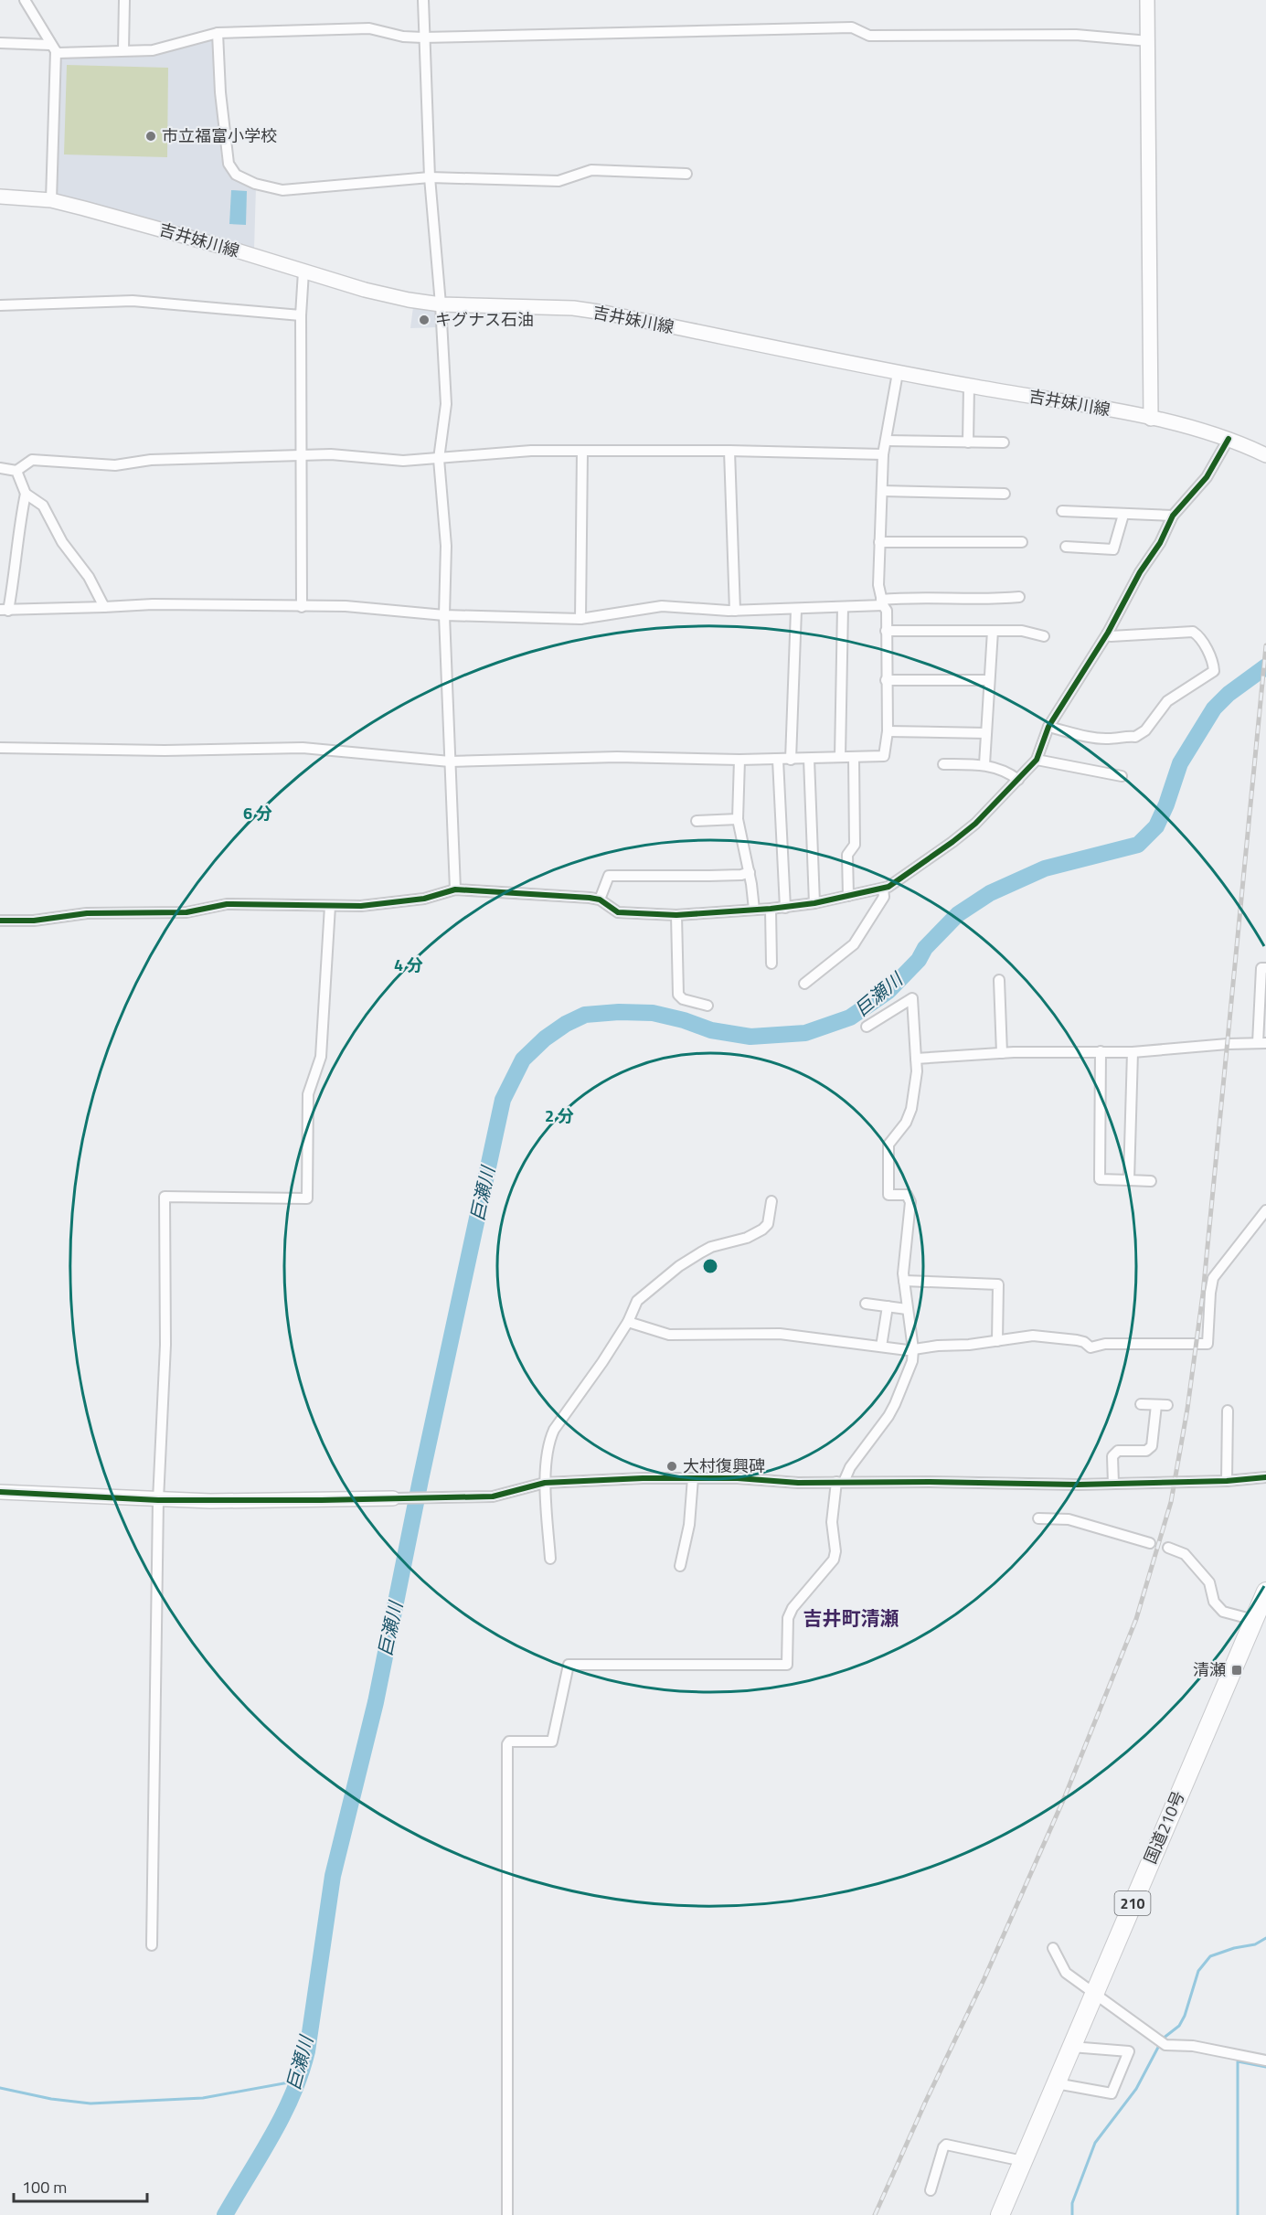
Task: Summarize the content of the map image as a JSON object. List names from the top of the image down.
{
  "streets": {
    "highway": ["国道210号", "210"],
    "main road": ["吉井妹川線"]
  },
  "districts": ["吉井町清瀬"],
  "water": ["巨瀬川"],
  "places": {
    "other": ["市立福富小学校", "キグナス石油", "大村復興碑"],
    "transit": ["清瀬"]
  },
  "scale_bar": "100 m",
  "rings": ["6 分", "4 分", "2 分"]
}
